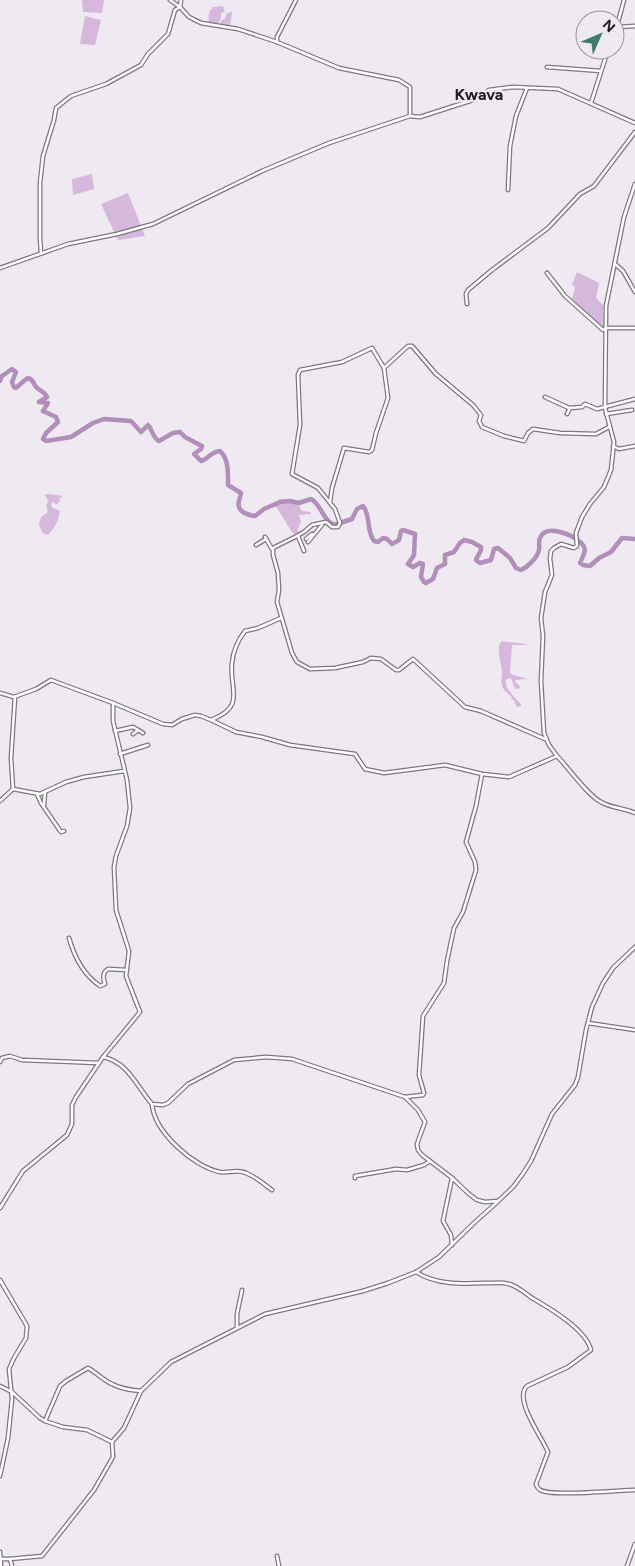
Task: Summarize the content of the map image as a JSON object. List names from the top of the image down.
{
  "districts": ["Kwava"],
  "north": "top right"
}
